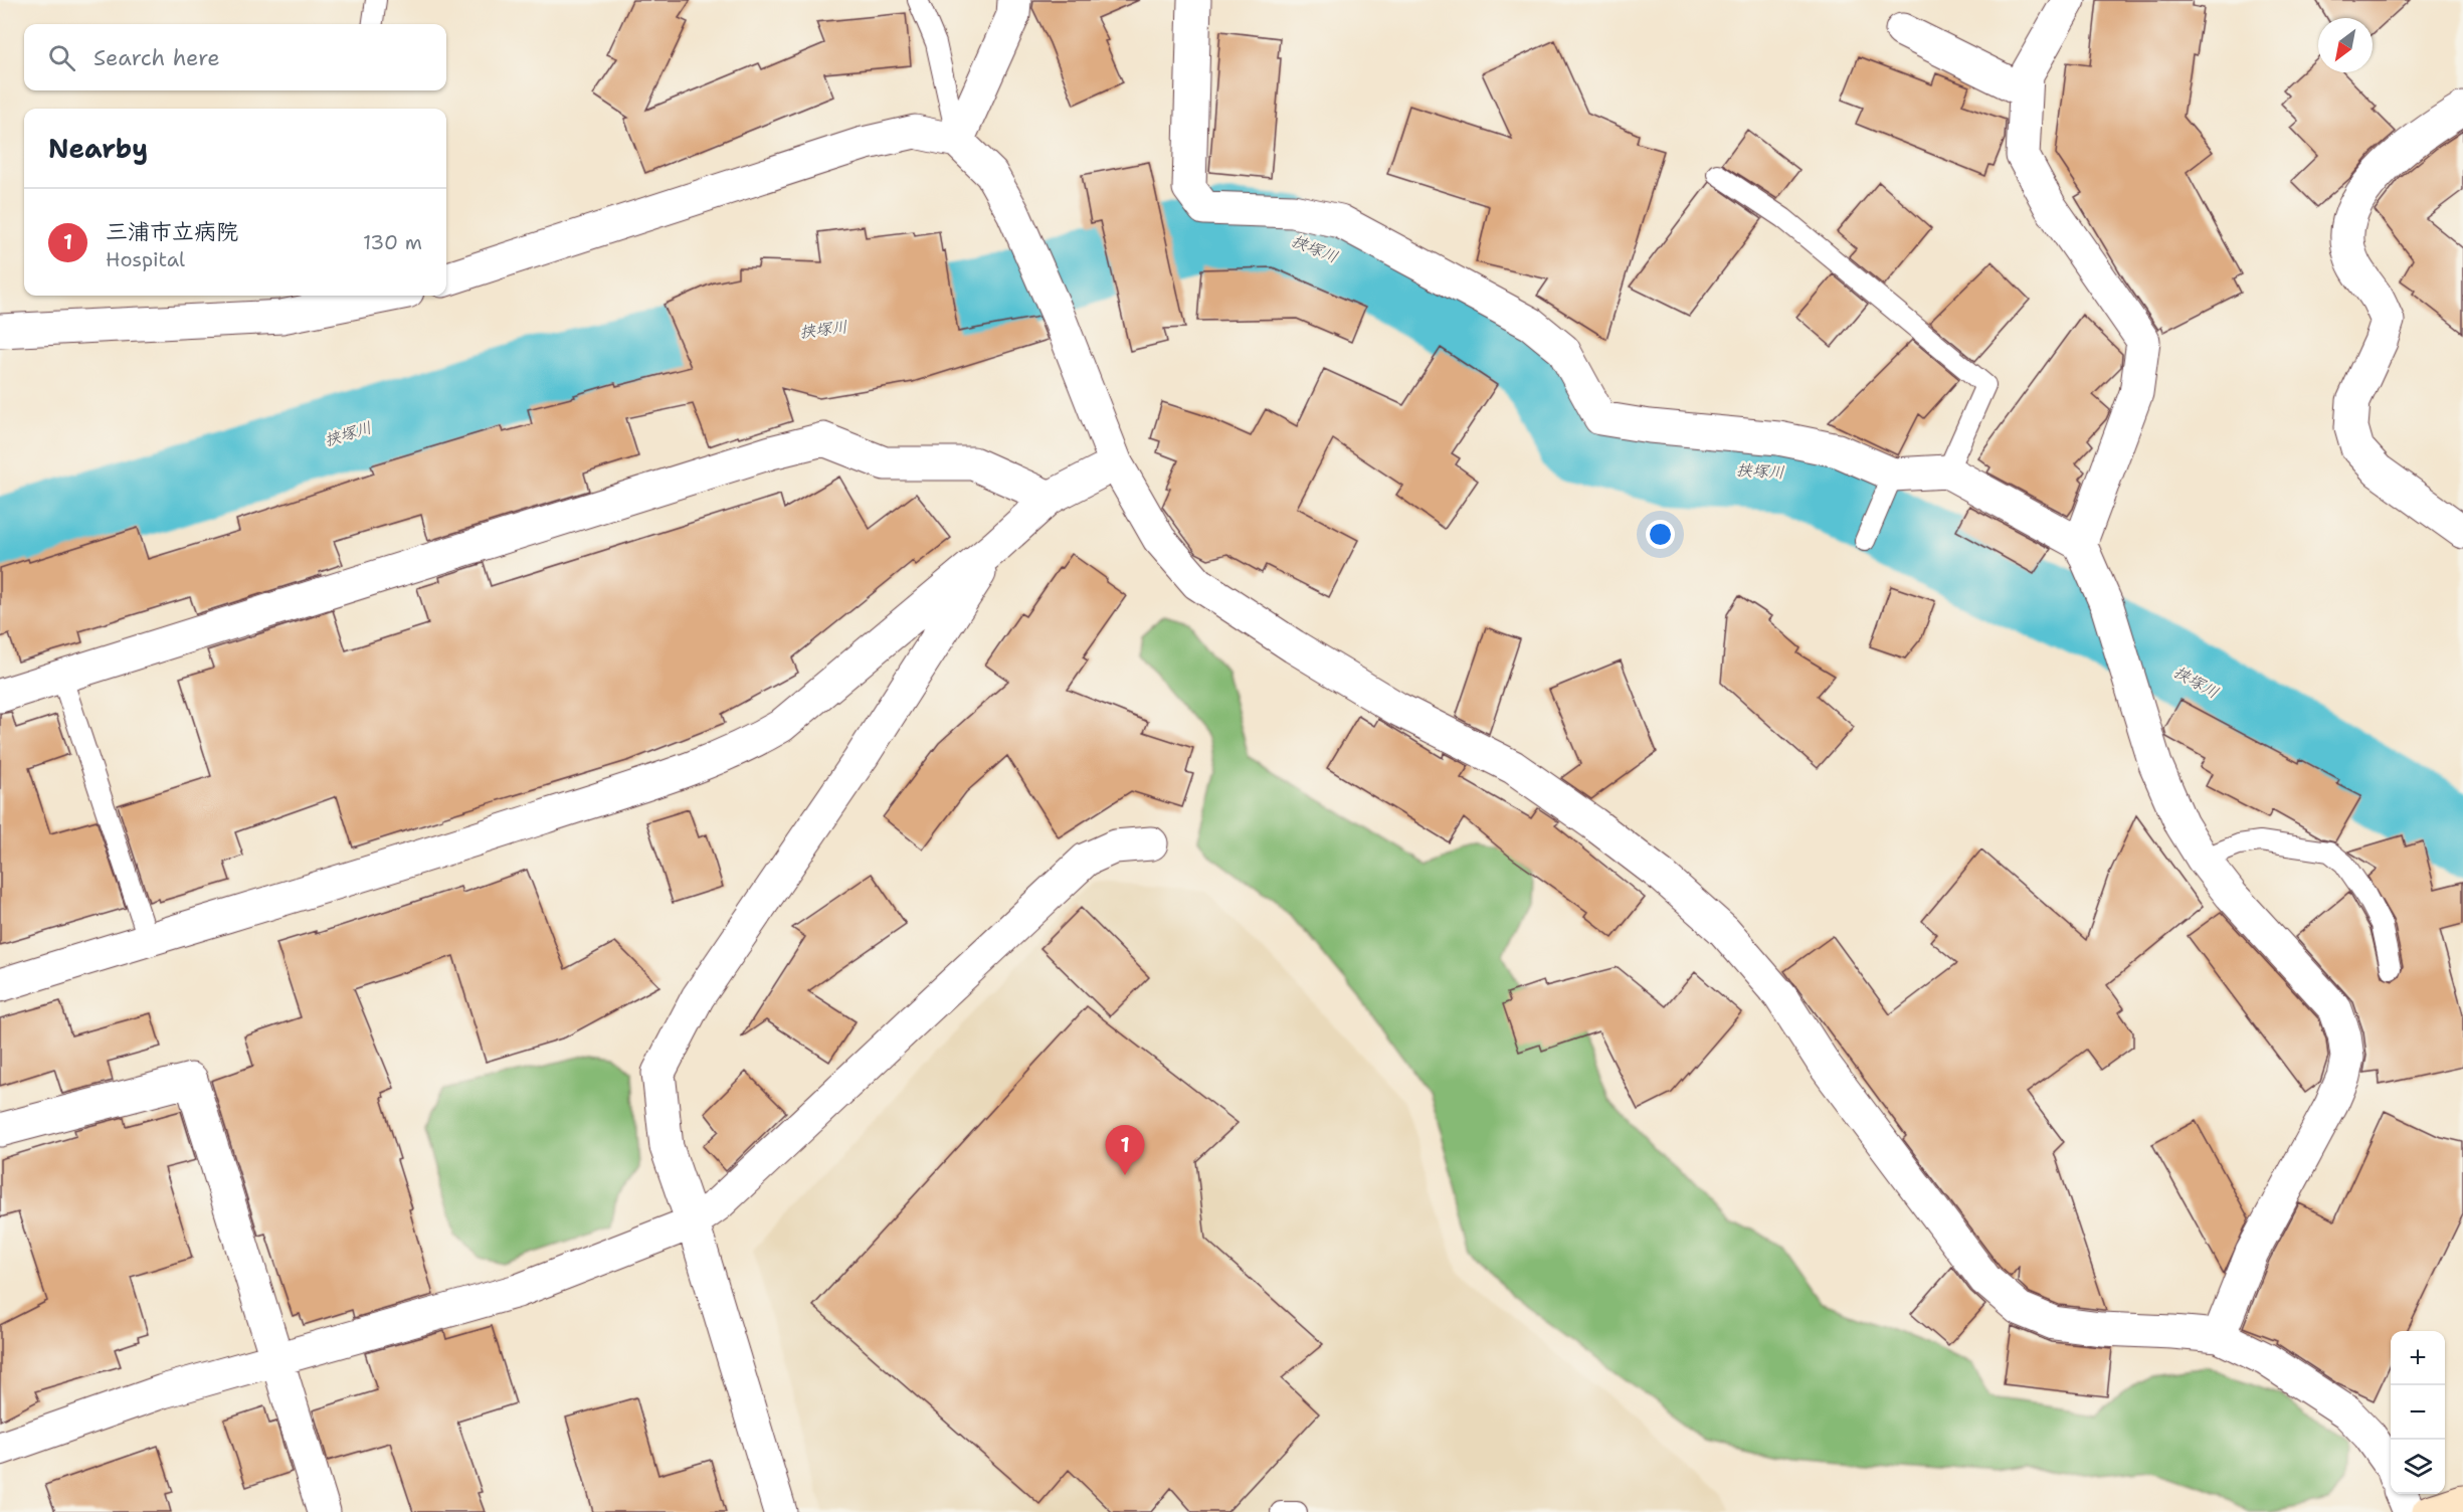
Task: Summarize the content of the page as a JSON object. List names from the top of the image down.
{
  "water": ["挟塚川"],
  "north": "bottom left",
  "page": {
    "search": "Search here",
    "heading": "Nearby",
    "list": [
      {
        "mark": "1",
        "name": "三浦市立病院",
        "note": "Hospital",
        "value": "130 m"
      }
    ],
    "pins": "1",
    "map_buttons": ["+", "−"]
  }
}
